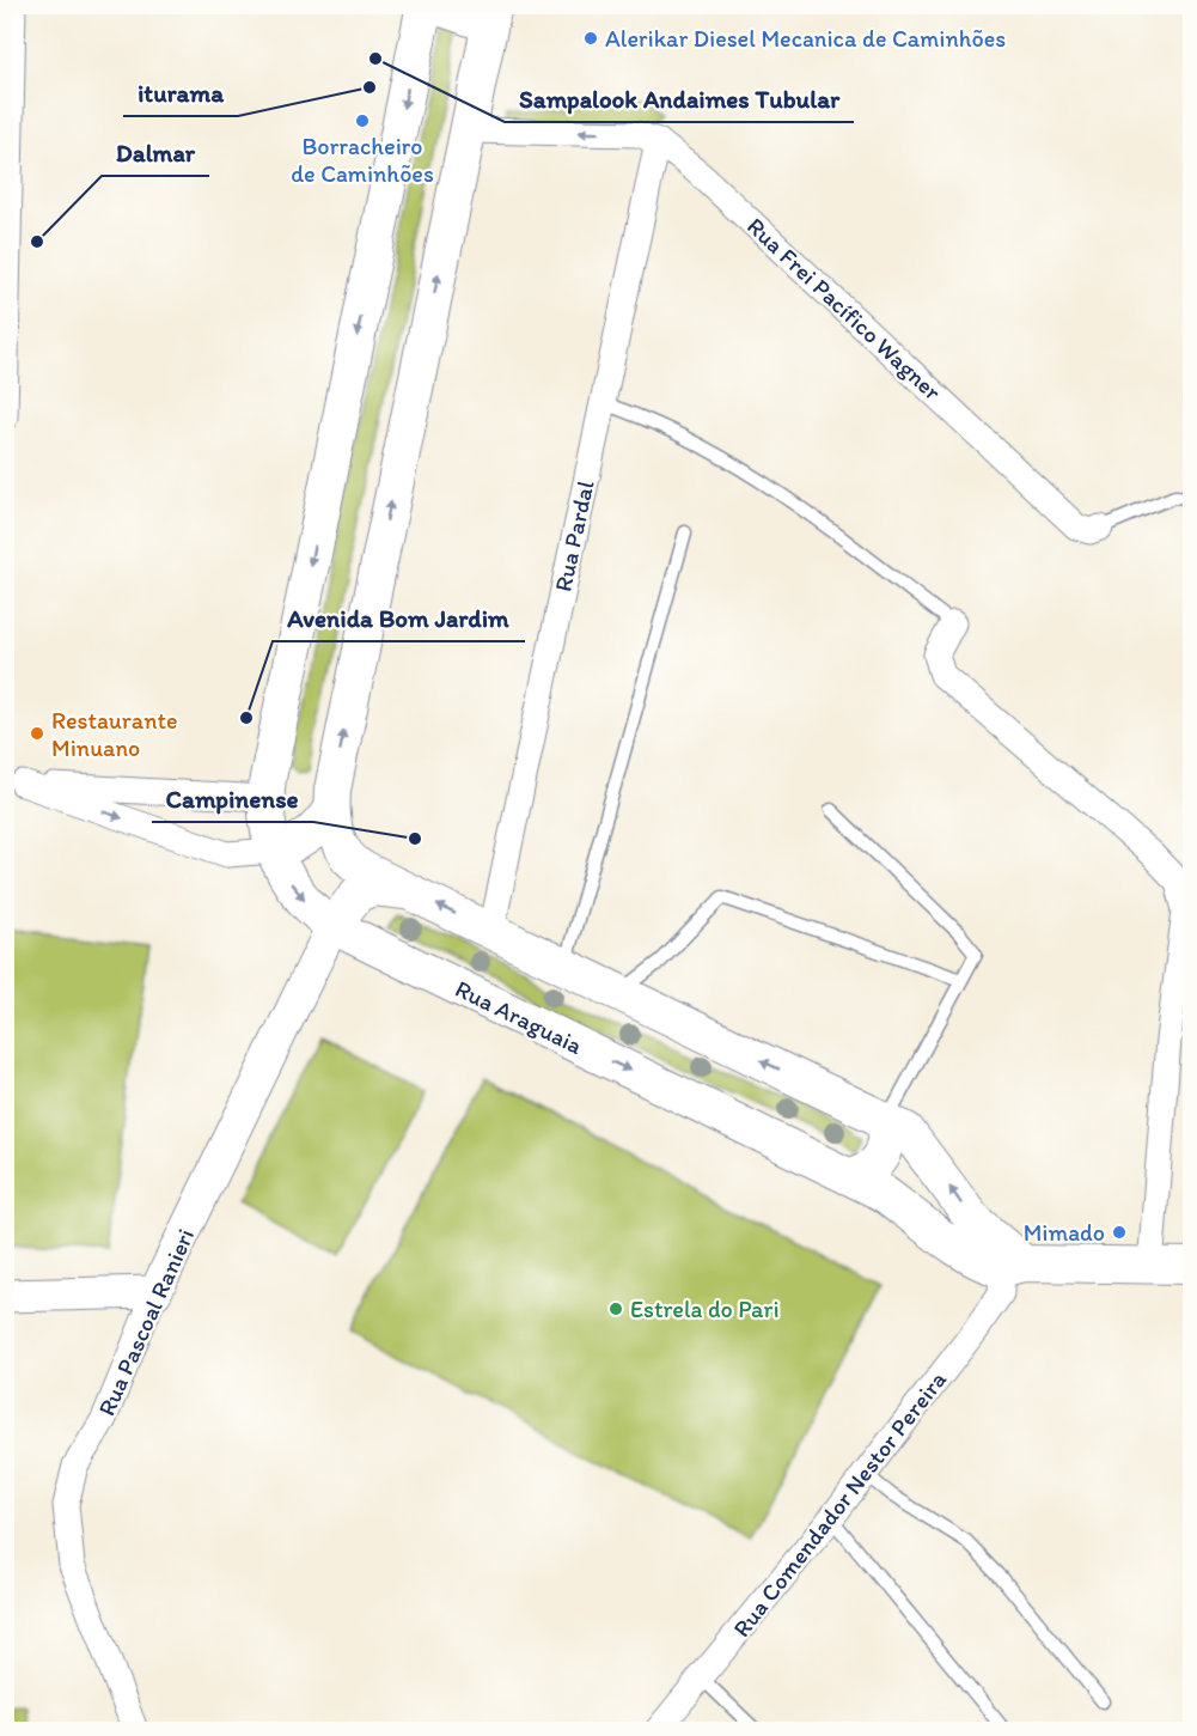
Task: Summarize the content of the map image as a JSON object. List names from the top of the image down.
{
  "streets": {
    "main road": ["Rua Araguaia"],
    "street": [
      "Rua Frei Pacífico Wagner",
      "Rua Pardal",
      "Rua Pascoal Ranieri",
      "Rua Comendador Nestor Pereira"
    ]
  },
  "crossings": [
    ["Rua Frei Pacífico Wagner", "Rua Pardal"],
    ["Rua Araguaia", "Rua Pascoal Ranieri"],
    ["Rua Araguaia", "Rua Comendador Nestor Pereira"]
  ],
  "places": [
    "Alerikar Diesel Mecanica de Caminhões",
    "Sampalook Andaimes Tubular",
    "iturama",
    "Borracheiro de Caminhões",
    "Dalmar",
    "Avenida Bom Jardim",
    "Restaurante Minuano",
    "Campinense",
    "Mimado",
    "Estrela do Pari"
  ]
}
